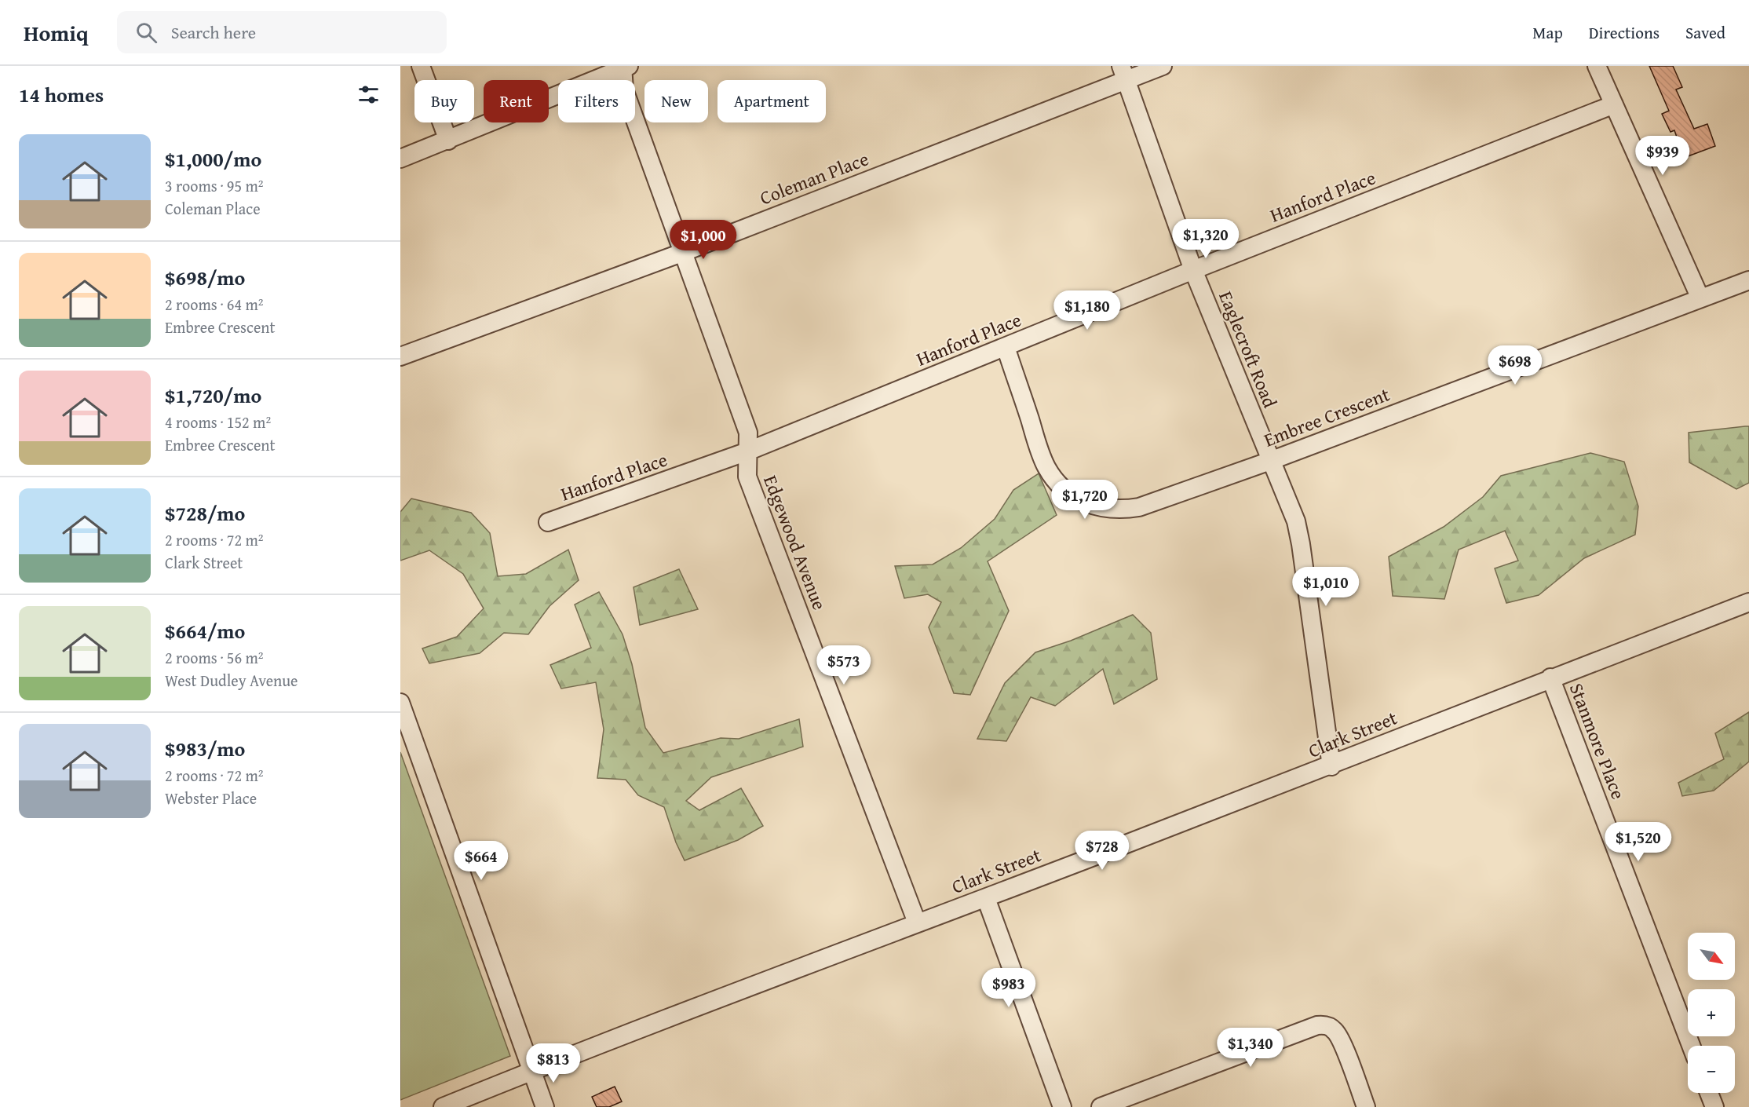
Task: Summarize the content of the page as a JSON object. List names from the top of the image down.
{
  "streets": {
    "street": [
      "Coleman Place",
      "Hanford Place",
      "Eaglecroft Road",
      "Embree Crescent",
      "Edgewood Avenue",
      "Clark Street",
      "Stanmore Place"
    ]
  },
  "crossings": [
    ["Coleman Place", "Eaglecroft Road"],
    ["Coleman Place", "Edgewood Avenue"],
    ["Hanford Place", "Eaglecroft Road"],
    ["Hanford Place", "Embree Crescent"],
    ["Hanford Place", "Edgewood Avenue"],
    ["Eaglecroft Road", "Embree Crescent"],
    ["Eaglecroft Road", "Clark Street"],
    ["Edgewood Avenue", "Clark Street"],
    ["Clark Street", "Stanmore Place"]
  ],
  "north": "bottom right",
  "page": {
    "header": "Homiq",
    "search": "Search here",
    "nav": ["Map", "Directions", "Saved"],
    "heading": "14 homes",
    "chip": [
      "Buy",
      "Rent",
      "Filters",
      "New",
      "Apartment"
    ],
    "list": [
      {
        "name": "$1,000/mo",
        "note": "3 rooms · 95 m² · Coleman Place"
      },
      {
        "name": "$698/mo",
        "note": "2 rooms · 64 m² · Embree Crescent"
      },
      {
        "name": "$1,720/mo",
        "note": "4 rooms · 152 m² · Embree Crescent"
      },
      {
        "name": "$728/mo",
        "note": "2 rooms · 72 m² · Clark Street"
      },
      {
        "name": "$664/mo",
        "note": "2 rooms · 56 m² · West Dudley Avenue"
      },
      {
        "name": "$983/mo",
        "note": "2 rooms · 72 m² · Webster Place"
      }
    ],
    "price": [
      "$939",
      "$1,320",
      "$1,000",
      "$1,180",
      "$698",
      "$1,720",
      "$1,010",
      "$573",
      "$1,520",
      "$728",
      "$664",
      "$983",
      "$1,340",
      "$813"
    ],
    "map_buttons": ["+", "−"]
  }
}
